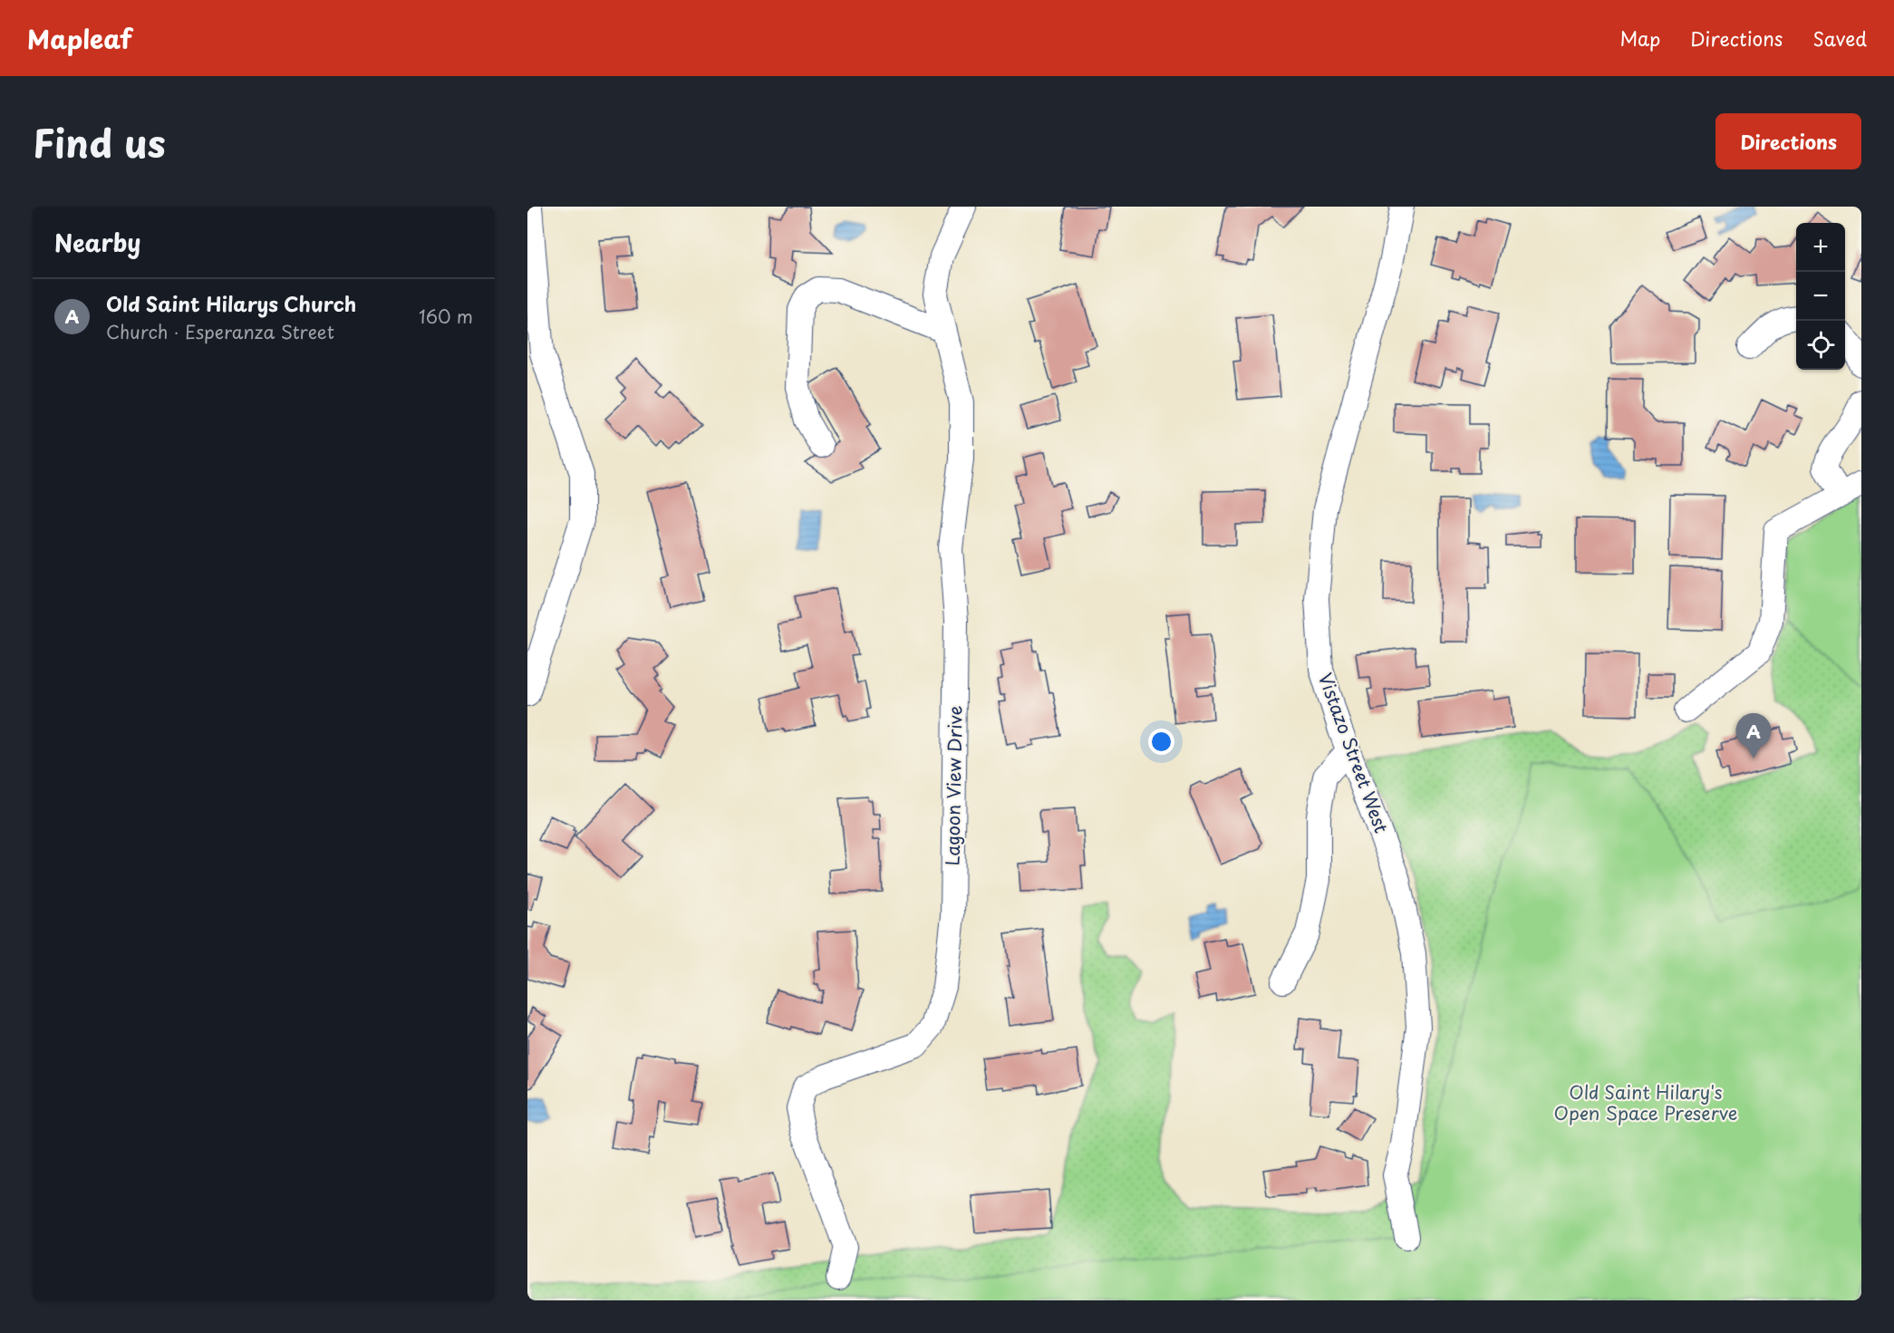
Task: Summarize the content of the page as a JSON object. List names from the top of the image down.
{
  "streets": {
    "street": ["Vistazo Street West", "Lagoon View Drive"]
  },
  "parks": ["Old Saint Hilary's Open Space Preserve"],
  "page": {
    "header": "Mapleaf",
    "nav": ["Map", "Directions", "Saved"],
    "title": "Find us",
    "buttons": "Directions",
    "heading": "Nearby",
    "map_buttons": ["+", "−"],
    "list": [
      {
        "mark": "A",
        "name": "Old Saint Hilarys Church",
        "note": "Church · Esperanza Street",
        "value": "160 m"
      }
    ],
    "pins": "A"
  }
}
